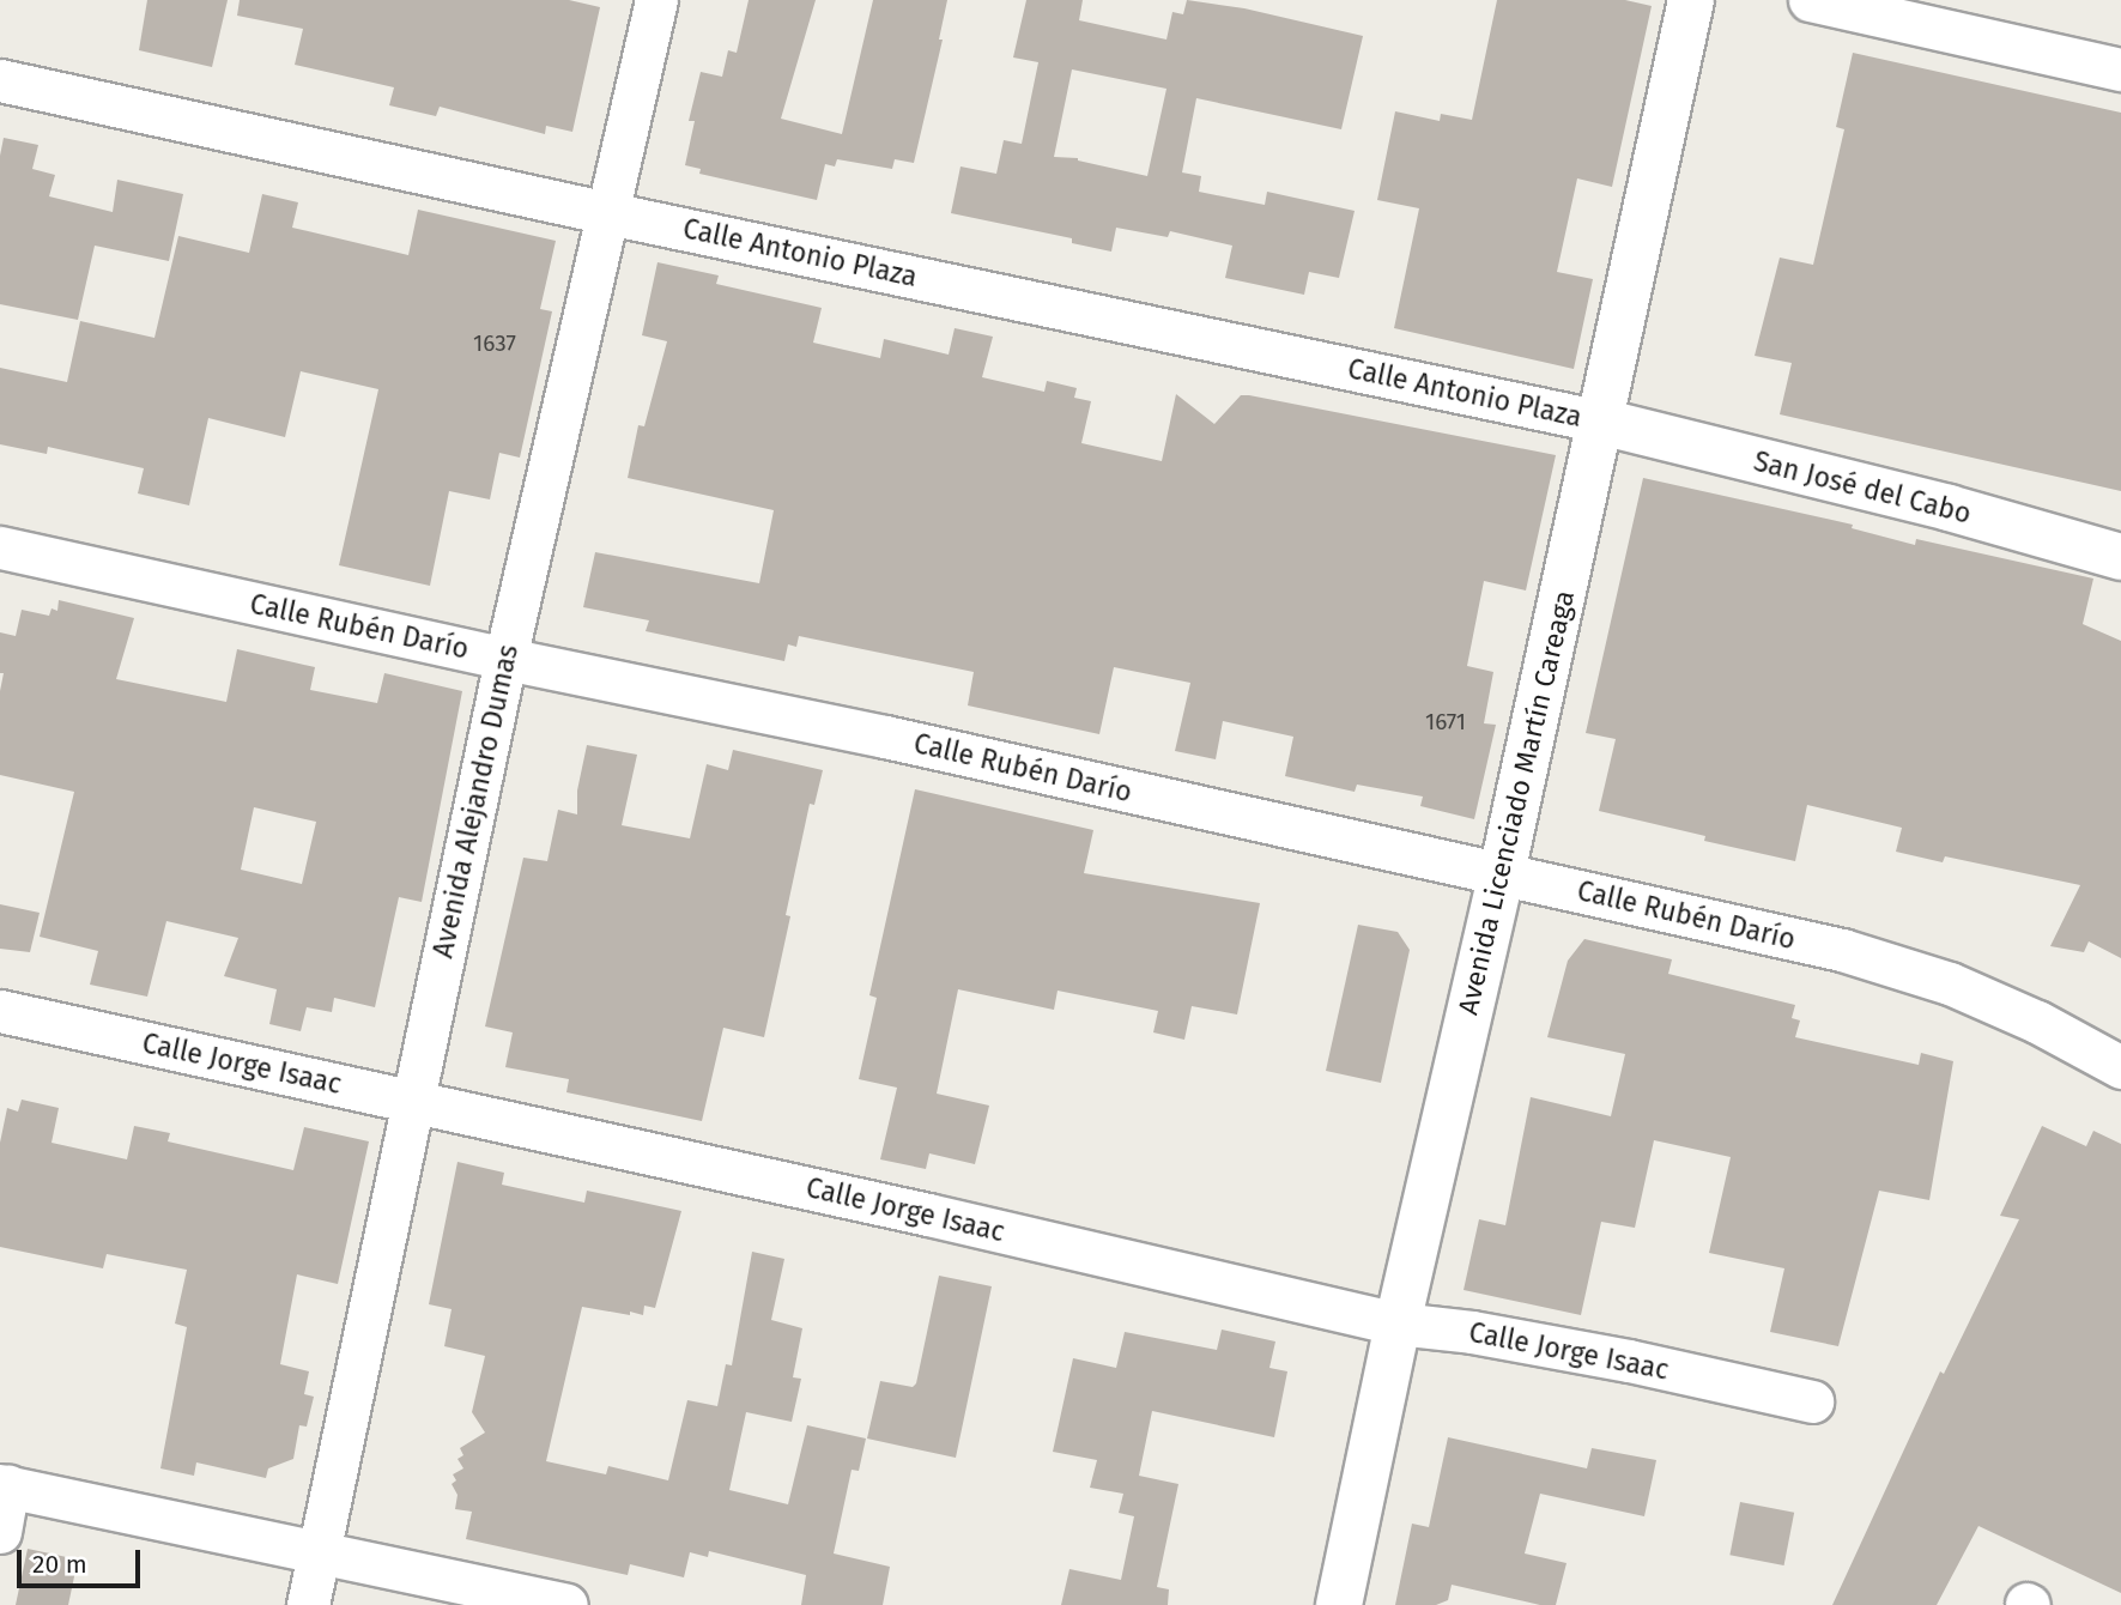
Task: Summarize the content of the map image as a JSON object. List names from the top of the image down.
{
  "streets": {
    "street": [
      "Calle Antonio Plaza",
      "San José del Cabo",
      "Calle Rubén Darío",
      "Avenida Alejandro Dumas",
      "Avenida Licenciado Martín Careaga",
      "Calle Jorge Isaac"
    ]
  },
  "crossings": [
    ["Calle Antonio Plaza", "San José del Cabo"],
    ["Calle Antonio Plaza", "Avenida Alejandro Dumas"],
    ["Calle Antonio Plaza", "Avenida Licenciado Martín Careaga"],
    ["San José del Cabo", "Avenida Licenciado Martín Careaga"],
    ["Calle Rubén Darío", "Avenida Alejandro Dumas"],
    ["Calle Rubén Darío", "Avenida Licenciado Martín Careaga"],
    ["Avenida Alejandro Dumas", "Calle Jorge Isaac"],
    ["Avenida Licenciado Martín Careaga", "Calle Jorge Isaac"]
  ],
  "house_numbers": ["1637", "1671"],
  "scale_bar": "20 m"
}
